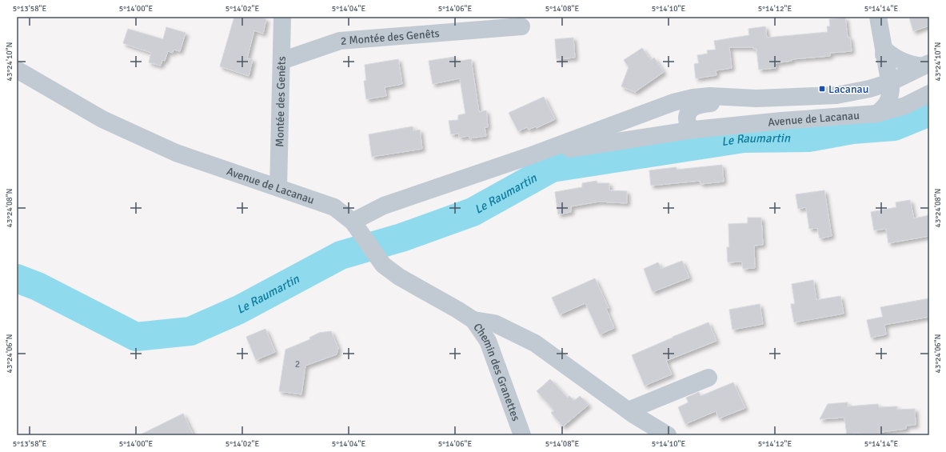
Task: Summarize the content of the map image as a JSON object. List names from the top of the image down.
{
  "streets": {
    "street": [
      "2 Montée des Genêts",
      "Montée des Genêts",
      "Avenue de Lacanau",
      "Chemin des Granettes"
    ]
  },
  "crossings": [
    ["2 Montée des Genêts", "Montée des Genêts"],
    ["Montée des Genêts", "Avenue de Lacanau"],
    ["Avenue de Lacanau", "Chemin des Granettes"]
  ],
  "water": ["Le Raumartin"],
  "places": {
    "transit": ["Lacanau"]
  },
  "house_numbers": ["2"],
  "coordinates": [
    "5°13'58\"E",
    "5°14'00\"E",
    "5°14'02\"E",
    "5°14'04\"E",
    "5°14'06\"E",
    "5°14'08\"E",
    "5°14'10\"E",
    "5°14'12\"E",
    "5°14'14\"E",
    "43°24'10\"N",
    "43°24'08\"N",
    "43°24'06\"N"
  ]
}
